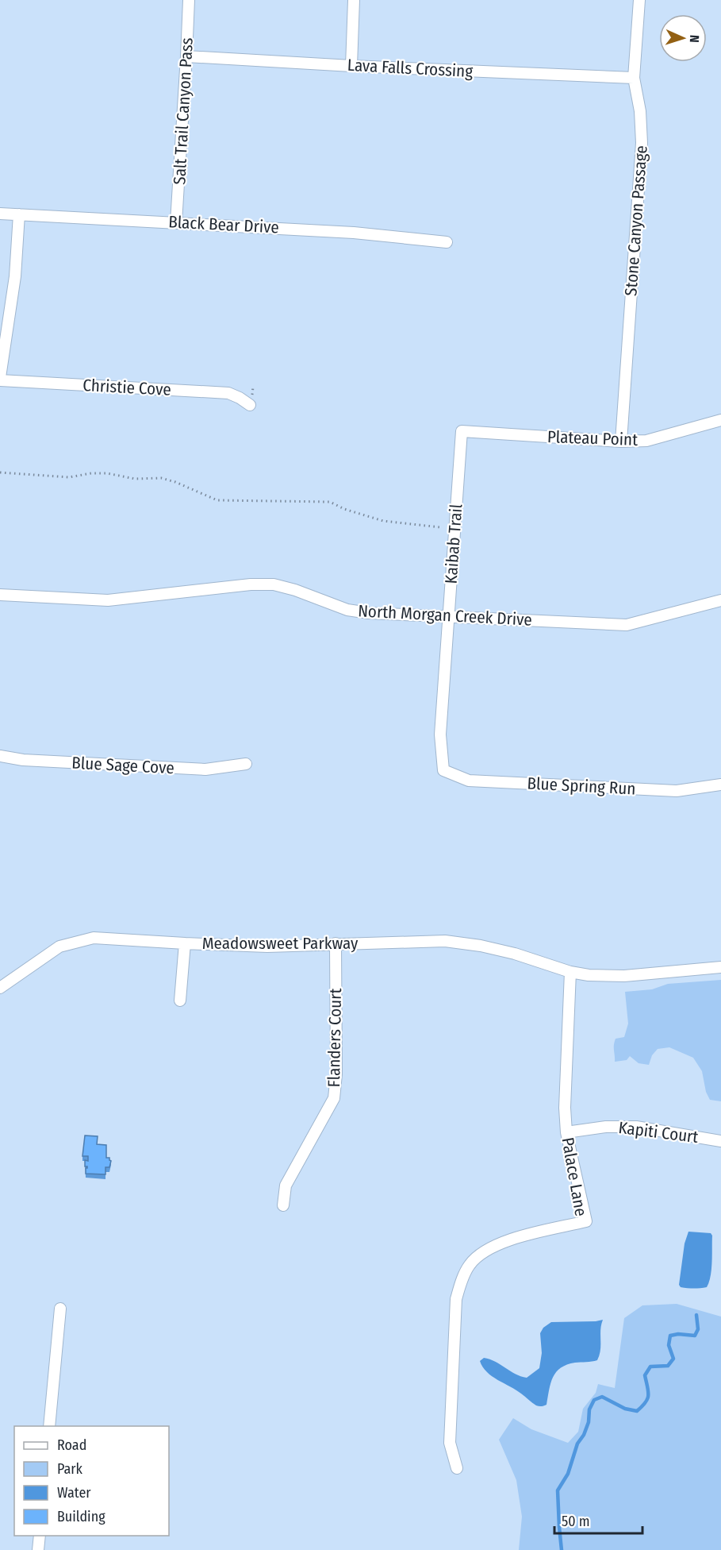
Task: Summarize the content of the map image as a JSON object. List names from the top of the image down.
{
  "streets": {
    "street": [
      "Lava Falls Crossing",
      "Salt Trail Canyon Pass",
      "Stone Canyon Passage",
      "Black Bear Drive",
      "Christie Cove",
      "Plateau Point",
      "Kaibab Trail",
      "North Morgan Creek Drive",
      "Blue Sage Cove",
      "Blue Spring Run",
      "Meadowsweet Parkway",
      "Flanders Court",
      "Kapiti Court",
      "Palace Lane"
    ]
  },
  "crossings": [
    ["Lava Falls Crossing", "Salt Trail Canyon Pass"],
    ["Lava Falls Crossing", "Stone Canyon Passage"],
    ["Salt Trail Canyon Pass", "Black Bear Drive"],
    ["Stone Canyon Passage", "Plateau Point"],
    ["Plateau Point", "Kaibab Trail"],
    ["Kaibab Trail", "North Morgan Creek Drive"],
    ["Kaibab Trail", "Blue Spring Run"],
    ["Meadowsweet Parkway", "Flanders Court"],
    ["Meadowsweet Parkway", "Palace Lane"],
    ["Kapiti Court", "Palace Lane"]
  ],
  "legend": [
    "Road",
    "Park",
    "Water",
    "Building"
  ],
  "scale_bar": "50 m",
  "north": "right"
}
